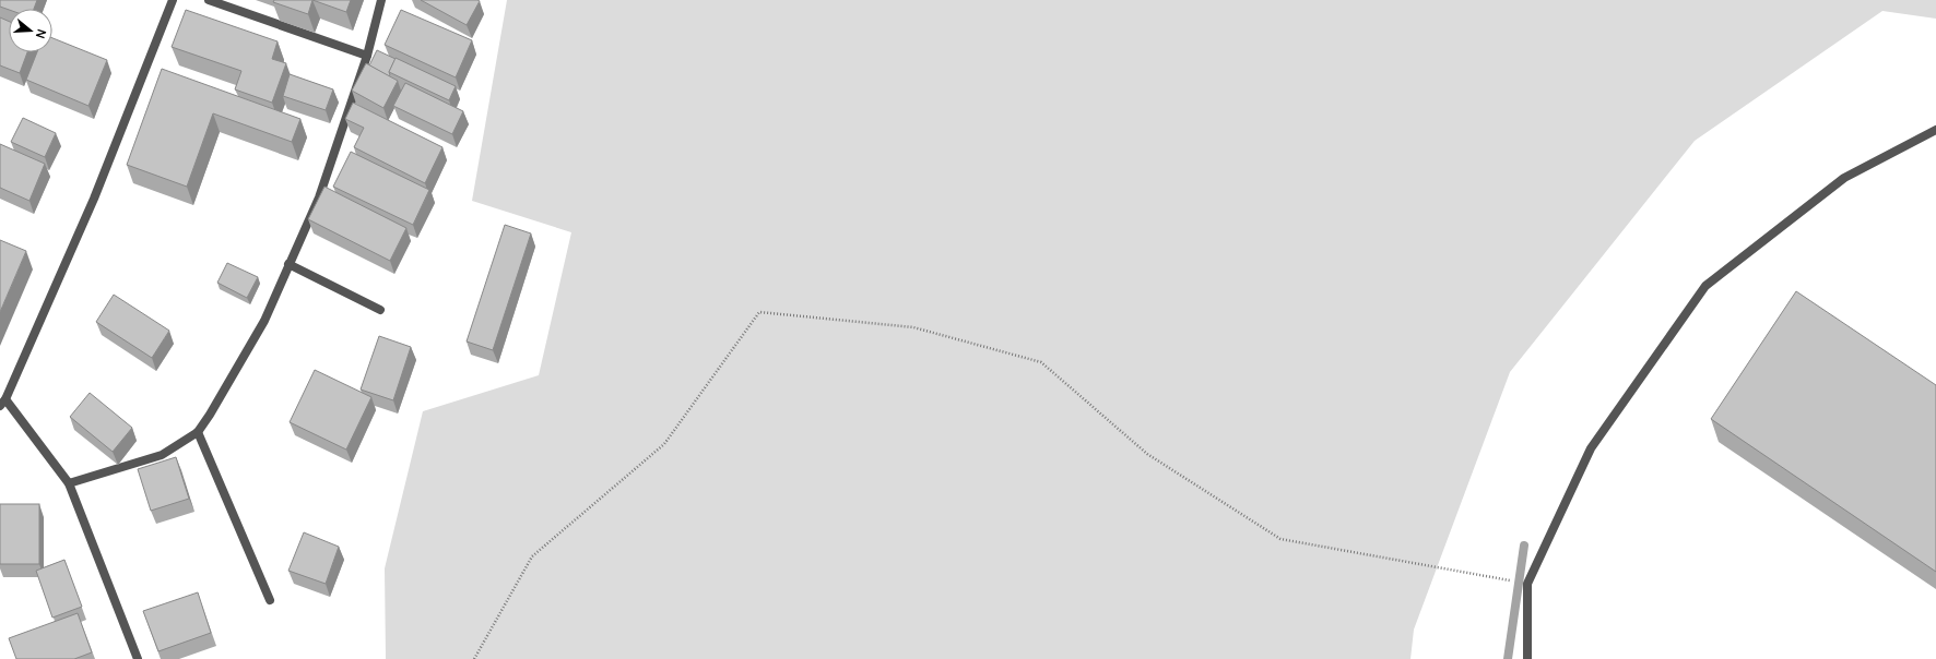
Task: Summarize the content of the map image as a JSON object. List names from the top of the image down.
{
  "north": "right"
}
